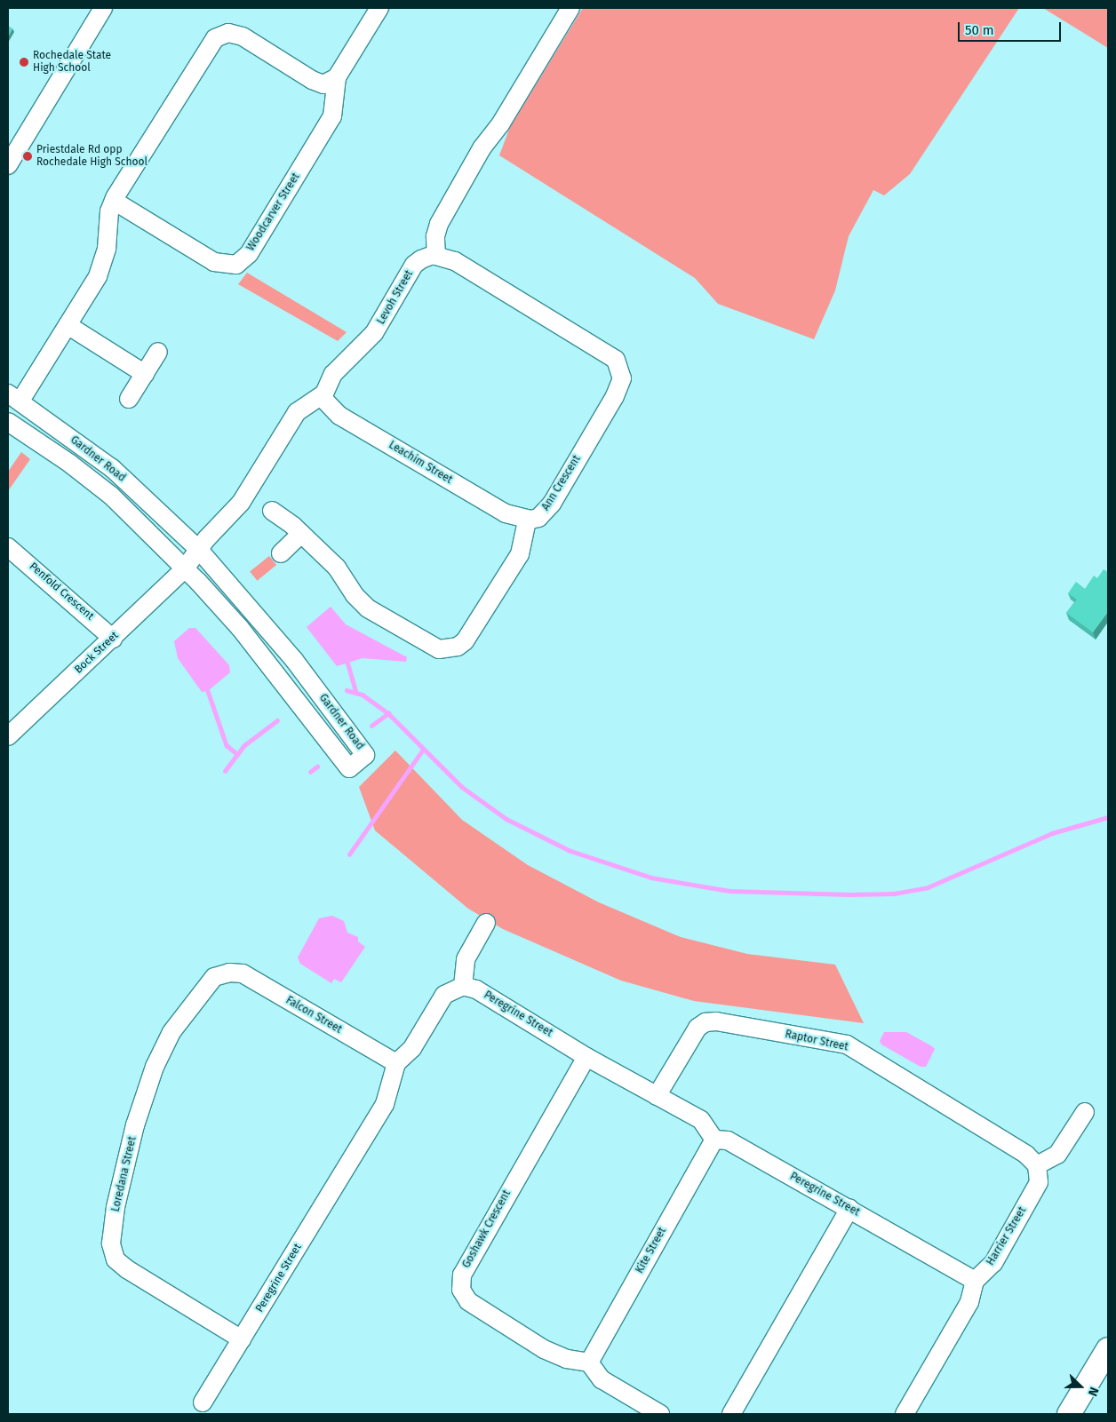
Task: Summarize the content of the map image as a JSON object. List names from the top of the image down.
{
  "streets": {
    "street": [
      "Woodcarver Street",
      "Levoh Street",
      "Gardner Road",
      "Leachim Street",
      "Ann Crescent",
      "Penfold Crescent",
      "Bock Street",
      "Peregrine Street",
      "Falcon Street",
      "Raptor Street",
      "Loredana Street",
      "Goshawk Crescent",
      "Harrier Street",
      "Kite Street"
    ]
  },
  "crossings": [
    ["Levoh Street", "Gardner Road"],
    ["Levoh Street", "Leachim Street"],
    ["Levoh Street", "Ann Crescent"],
    ["Levoh Street", "Bock Street"],
    ["Gardner Road", "Bock Street"],
    ["Leachim Street", "Ann Crescent"],
    ["Penfold Crescent", "Bock Street"],
    ["Peregrine Street", "Falcon Street"],
    ["Peregrine Street", "Raptor Street"],
    ["Peregrine Street", "Loredana Street"],
    ["Peregrine Street", "Goshawk Crescent"],
    ["Peregrine Street", "Harrier Street"],
    ["Peregrine Street", "Kite Street"],
    ["Falcon Street", "Loredana Street"],
    ["Raptor Street", "Harrier Street"],
    ["Goshawk Crescent", "Kite Street"]
  ],
  "places": ["Rochedale State High School", "Priestdale Rd opp Rochedale High School"],
  "scale_bar": "50 m",
  "north": "right"
}
